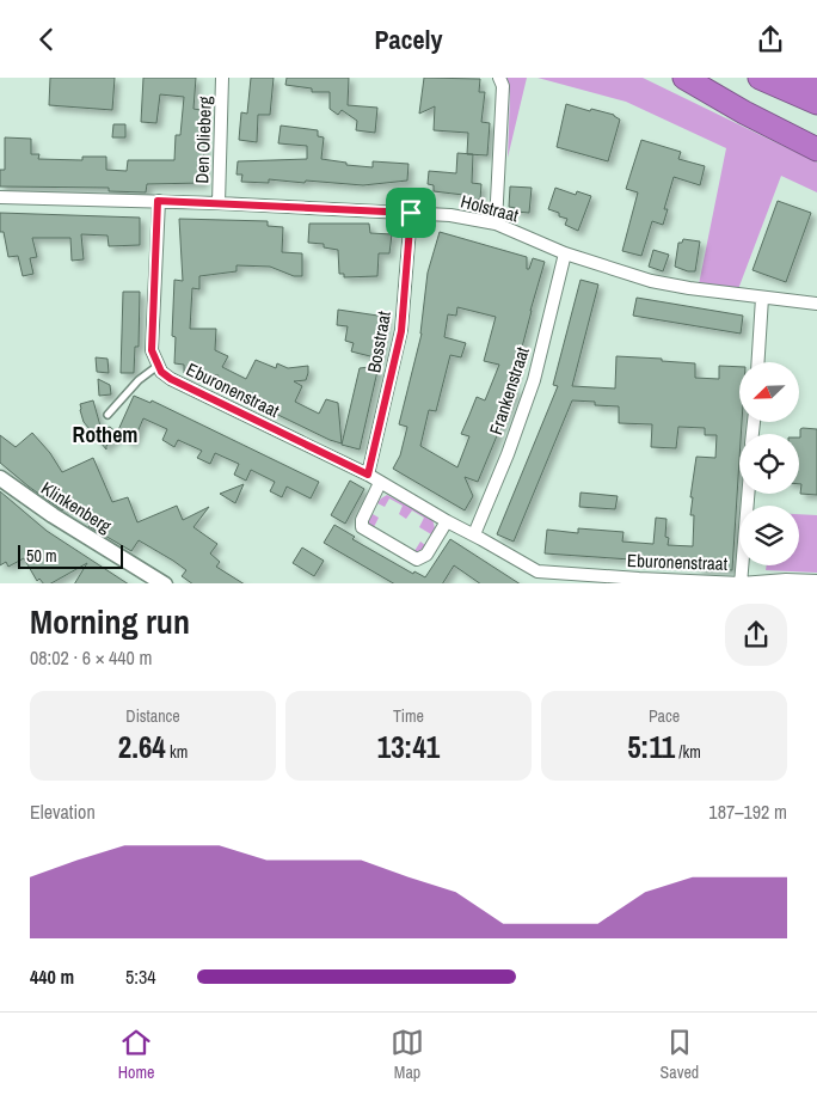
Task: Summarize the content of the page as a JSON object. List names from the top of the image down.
{
  "streets": {
    "street": [
      "Den Olieberg",
      "Holstraat",
      "Bosstraat",
      "Eburonenstraat",
      "Frankenstraat",
      "Klinkenberg"
    ]
  },
  "crossings": [
    ["Den Olieberg", "Holstraat"],
    ["Holstraat", "Bosstraat"],
    ["Holstraat", "Frankenstraat"],
    ["Bosstraat", "Eburonenstraat"],
    ["Eburonenstraat", "Frankenstraat"]
  ],
  "districts": ["Rothem"],
  "scale_bar": "50 m",
  "north": "bottom left",
  "page": {
    "header": "Pacely",
    "scale": "50 m",
    "heading": ["Morning run", "08:02 · 6 × 440 m"],
    "stats": [
      ["Distance", "2.64 km"],
      ["Time", "13:41"],
      ["Pace", "5:11 /km"]
    ],
    "chart": ["Elevation", "187–192 m"],
    "list": [
      {
        "name": "440 m",
        "note": "5:34"
      }
    ],
    "tabs": ["Home", "Map", "Saved"]
  }
}
